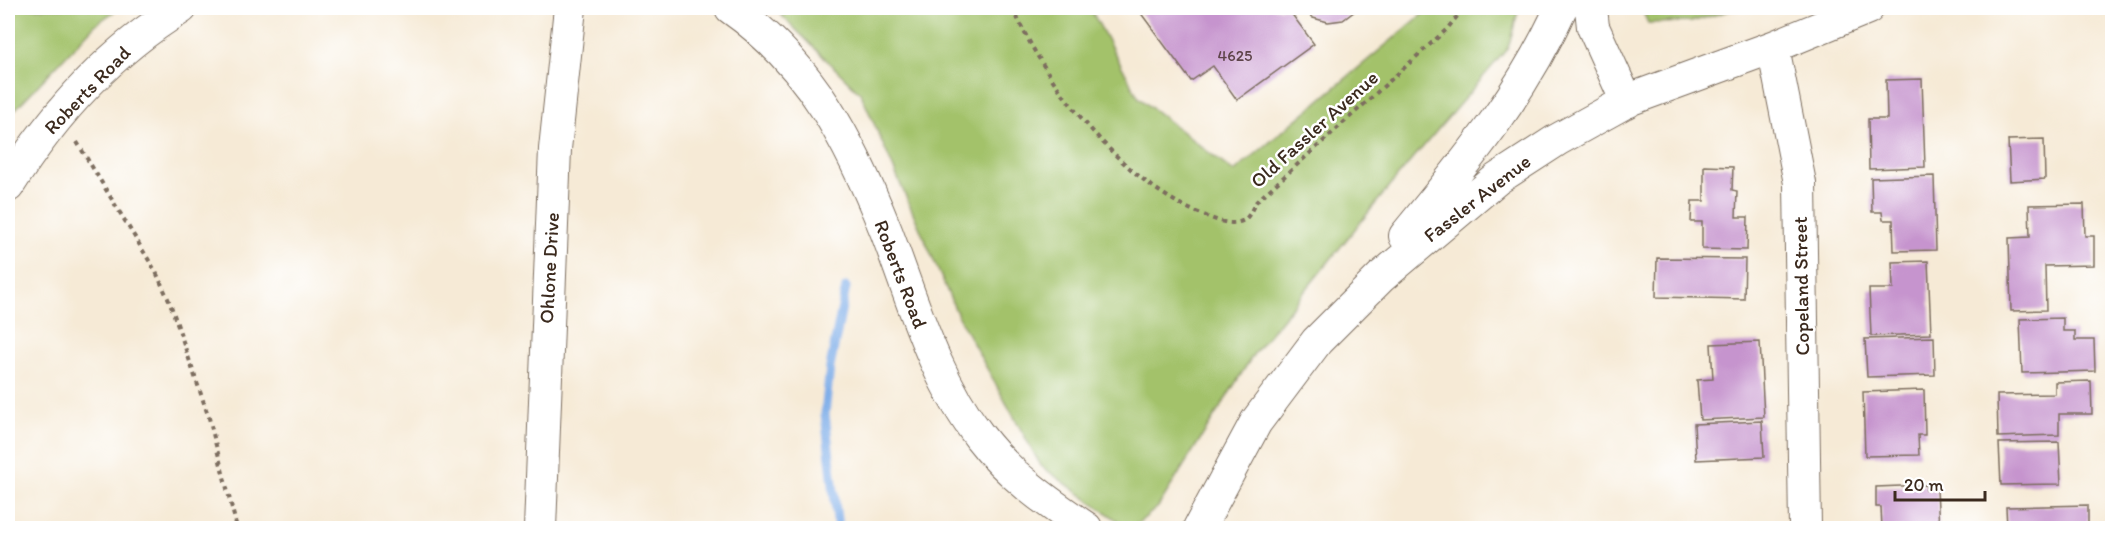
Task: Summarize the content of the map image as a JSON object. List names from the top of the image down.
{
  "streets": {
    "street": [
      "Roberts Road",
      "Fassler Avenue",
      "Ohlone Drive",
      "Copeland Street"
    ],
    "path": ["Old Fassler Avenue"]
  },
  "crossings": [
    ["Fassler Avenue", "Copeland Street"]
  ],
  "house_numbers": ["4625"],
  "scale_bar": "20 m"
}
